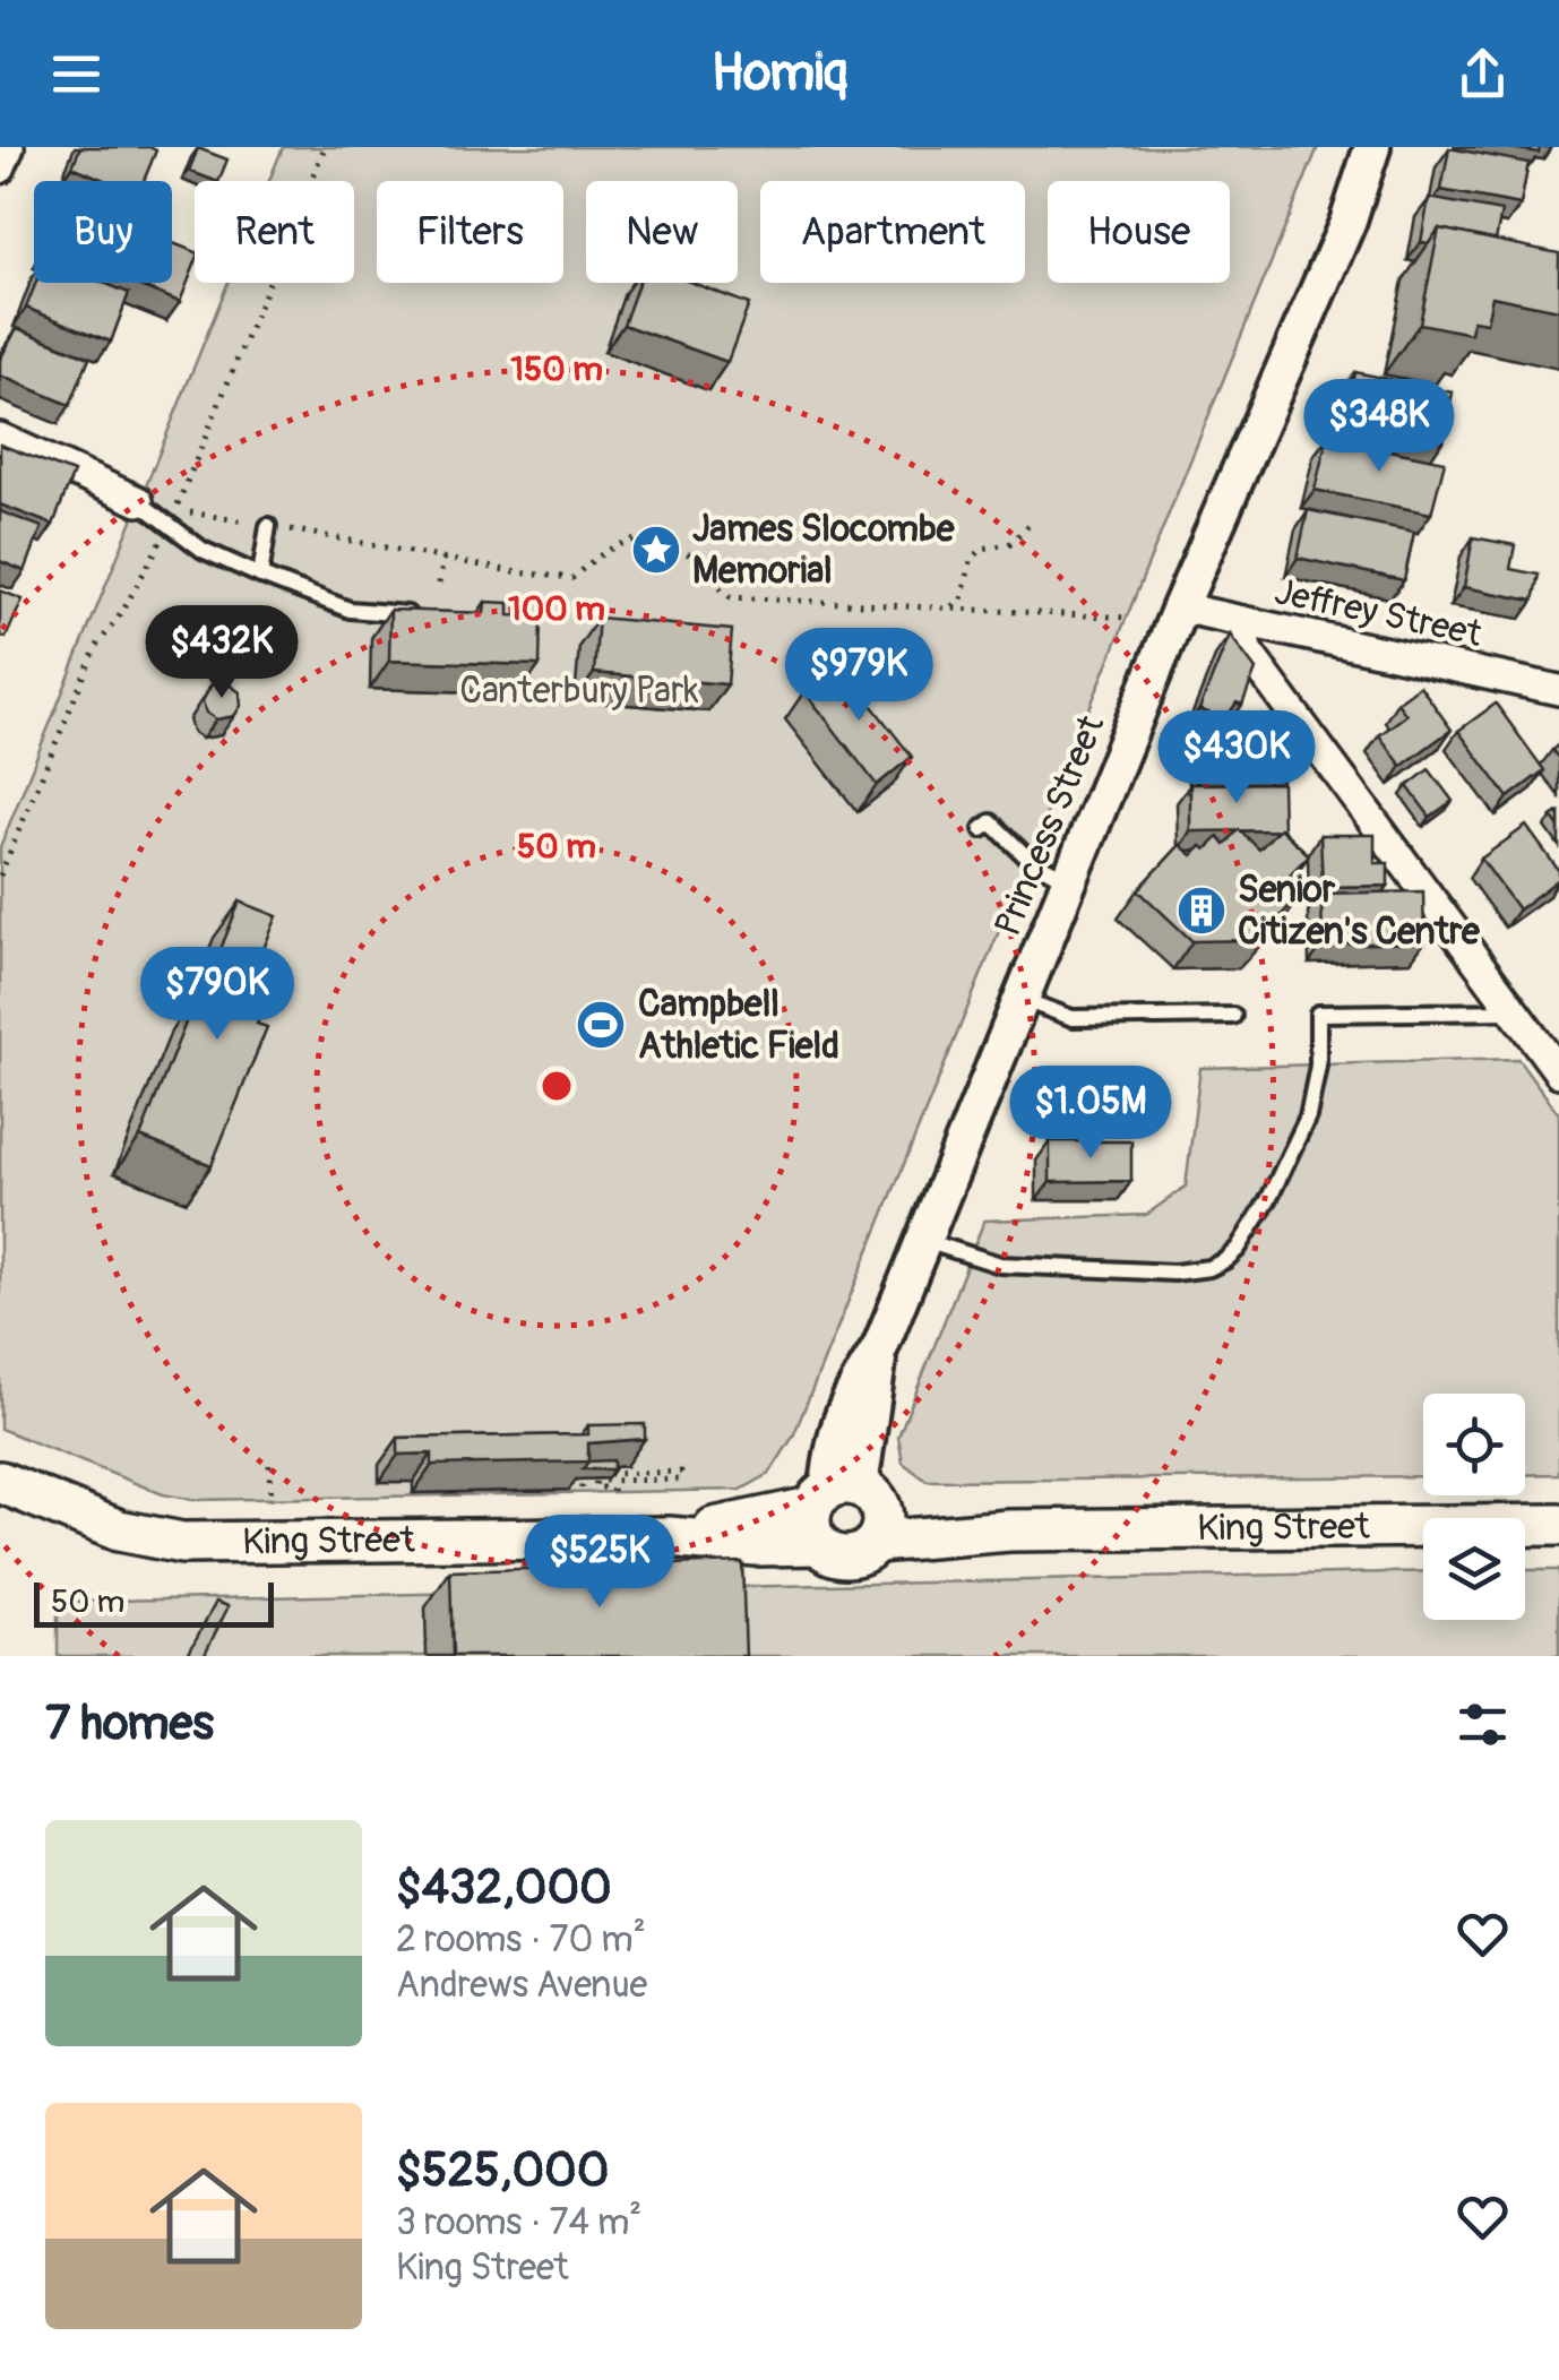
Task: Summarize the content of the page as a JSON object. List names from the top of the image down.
{
  "streets": {
    "main road": ["King Street"],
    "street": ["Jeffrey Street", "Princess Street"]
  },
  "crossings": [
    ["Jeffrey Street", "Princess Street"],
    ["Princess Street", "King Street"]
  ],
  "parks": ["Canterbury Park"],
  "places": {
    "place": ["James Slocombe Memorial"],
    "building": ["Senior Citizen's Centre"],
    "sports": ["Campbell Athletic Field"]
  },
  "scale_bar": "50 m",
  "page": {
    "header": "Homiq",
    "chip": [
      "Buy",
      "Rent",
      "Filters",
      "New",
      "Apartment",
      "House"
    ],
    "price": [
      "$348K",
      "$432K",
      "$979K",
      "$430K",
      "$790K",
      "$1.05M",
      "$525K"
    ],
    "scale": "50 m",
    "heading": "7 homes",
    "list": [
      {
        "name": "$432,000",
        "note": "2 rooms · 70 m² · Andrews Avenue"
      },
      {
        "name": "$525,000",
        "note": "3 rooms · 74 m² · King Street"
      }
    ]
  },
  "rings": ["150 m", "100 m", "50 m"]
}
